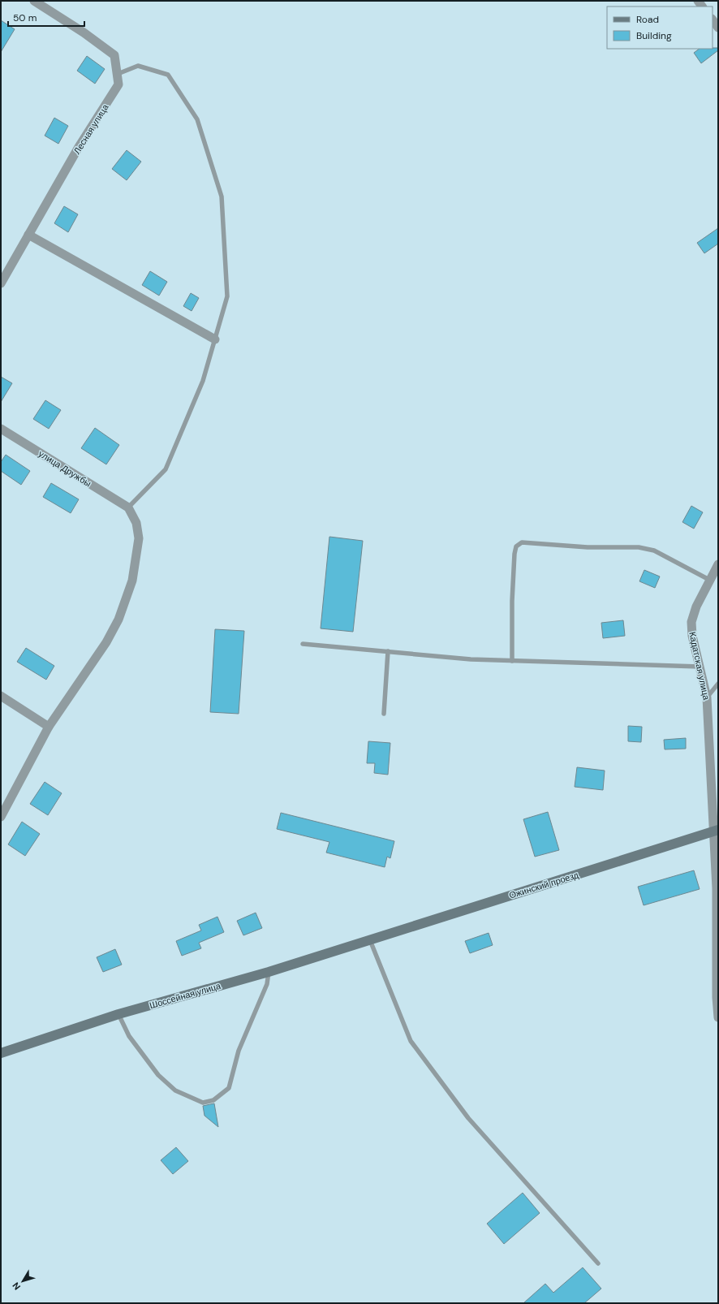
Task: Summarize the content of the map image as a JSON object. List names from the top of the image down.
{
  "streets": {
    "main road": ["Ожинский проезд", "Шоссейная улица"],
    "street": ["Лесная улица", "улица Дружбы", "Кадатская улица"]
  },
  "crossings": [
    ["Кадатская улица", "Ожинский проезд"],
    ["Ожинский проезд", "Шоссейная улица"]
  ],
  "legend": ["Road", "Building"],
  "scale_bar": "50 m",
  "north": "bottom left"
}
